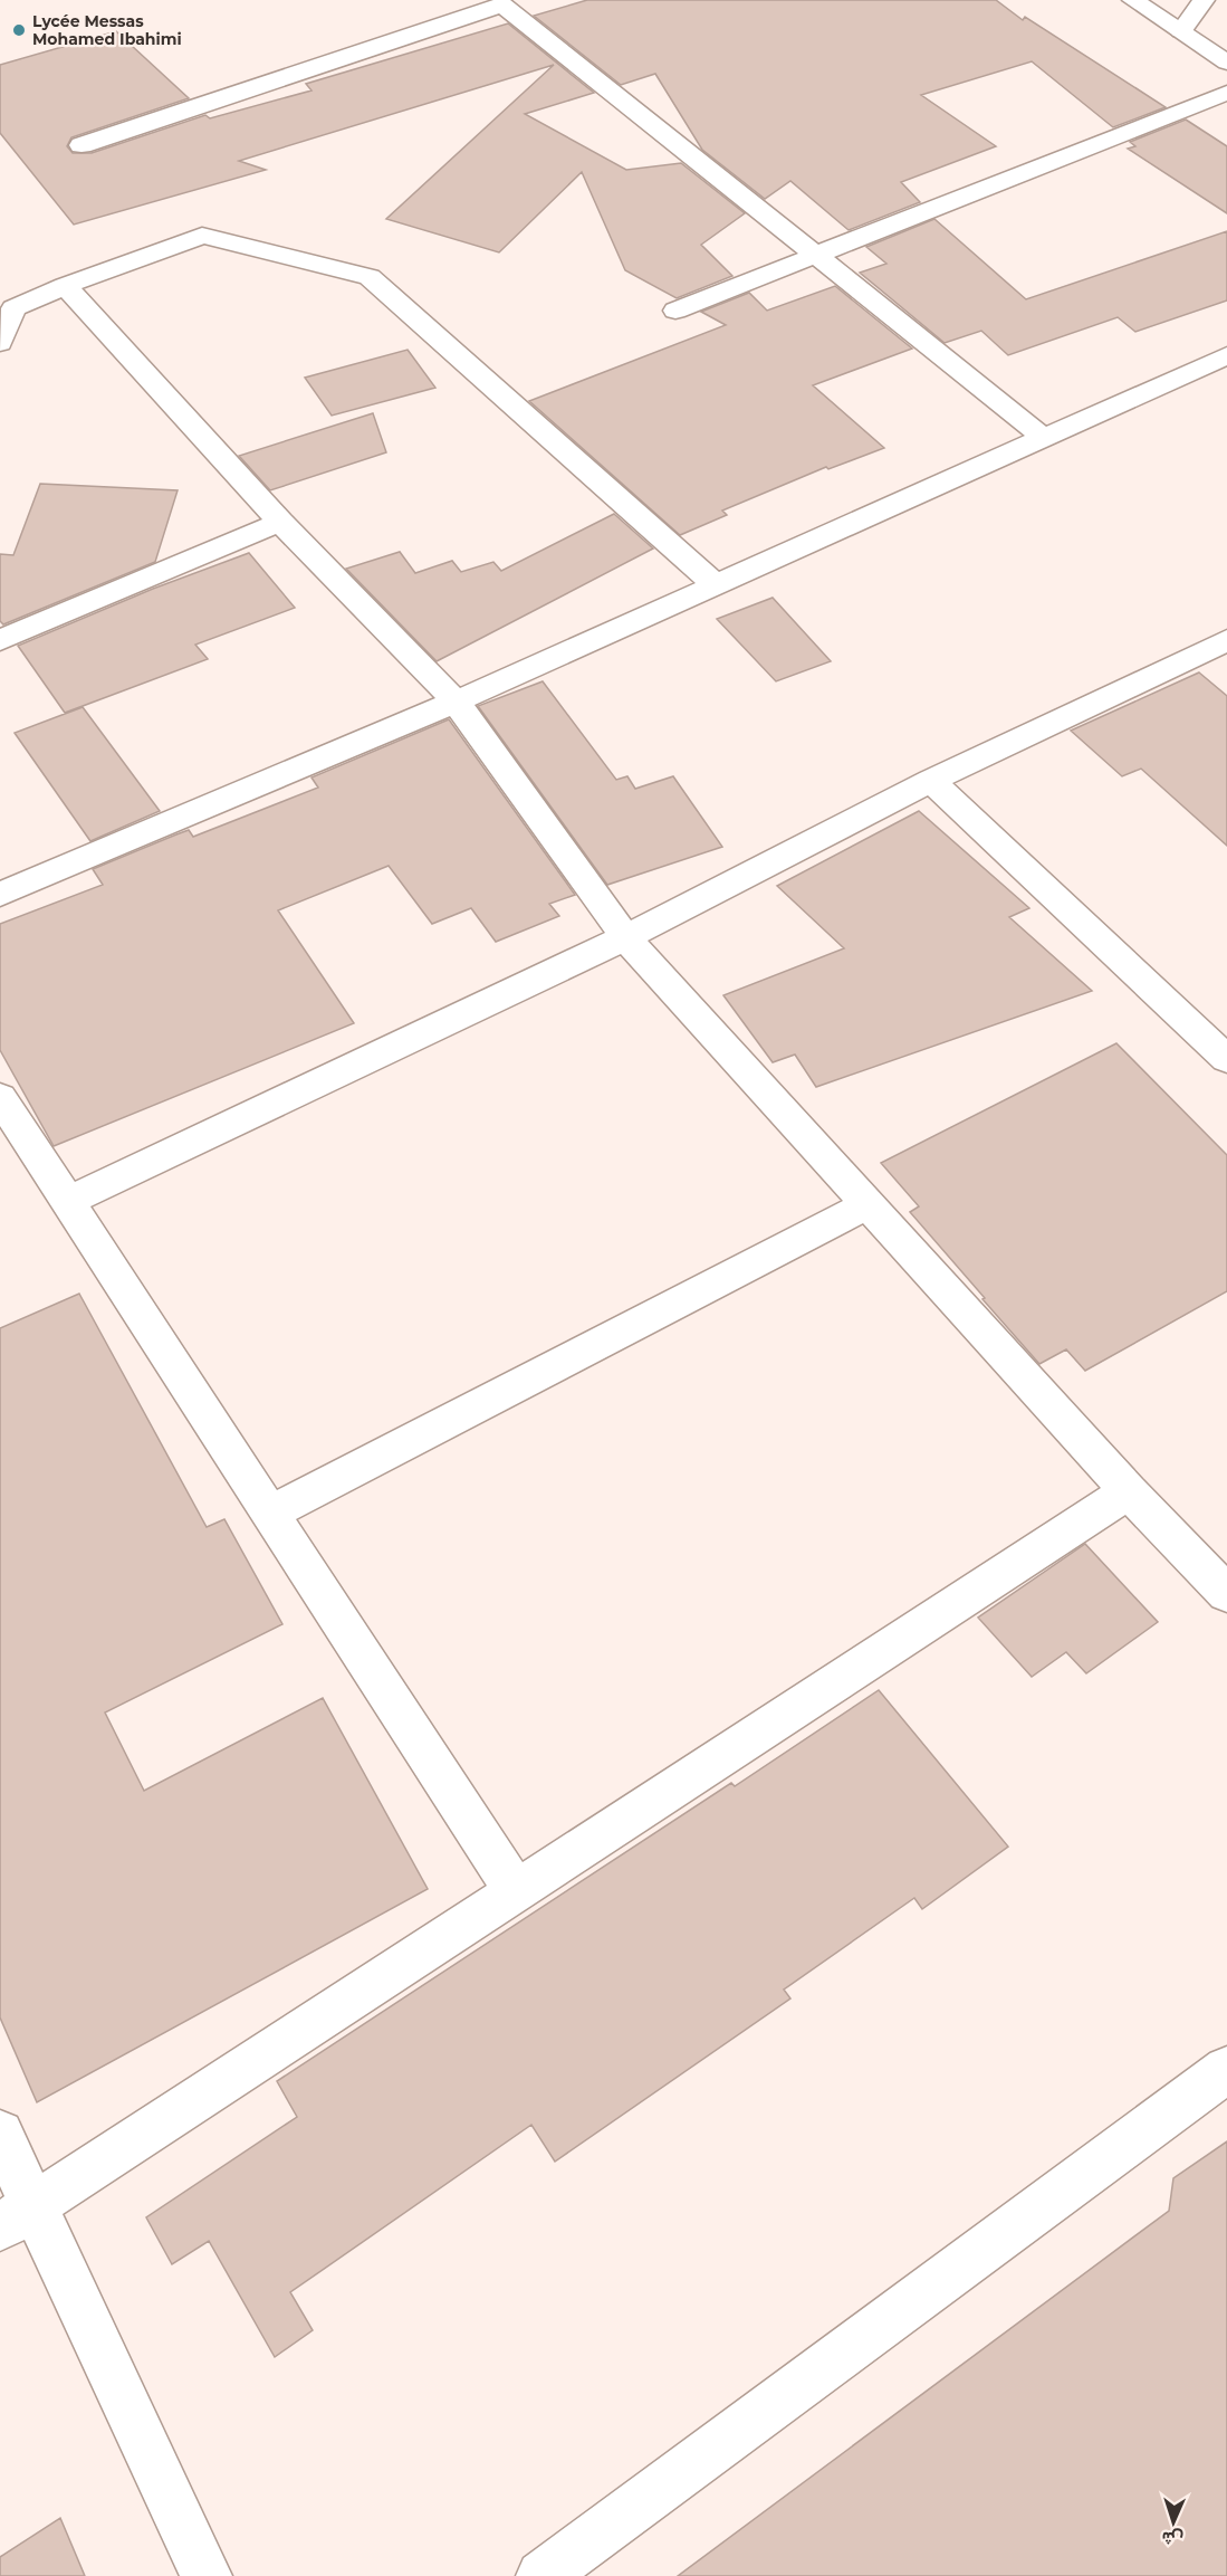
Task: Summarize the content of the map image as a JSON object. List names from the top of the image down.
{
  "places": ["Lycée Messas Mohamed Ibahimi"],
  "north": "bottom"
}
